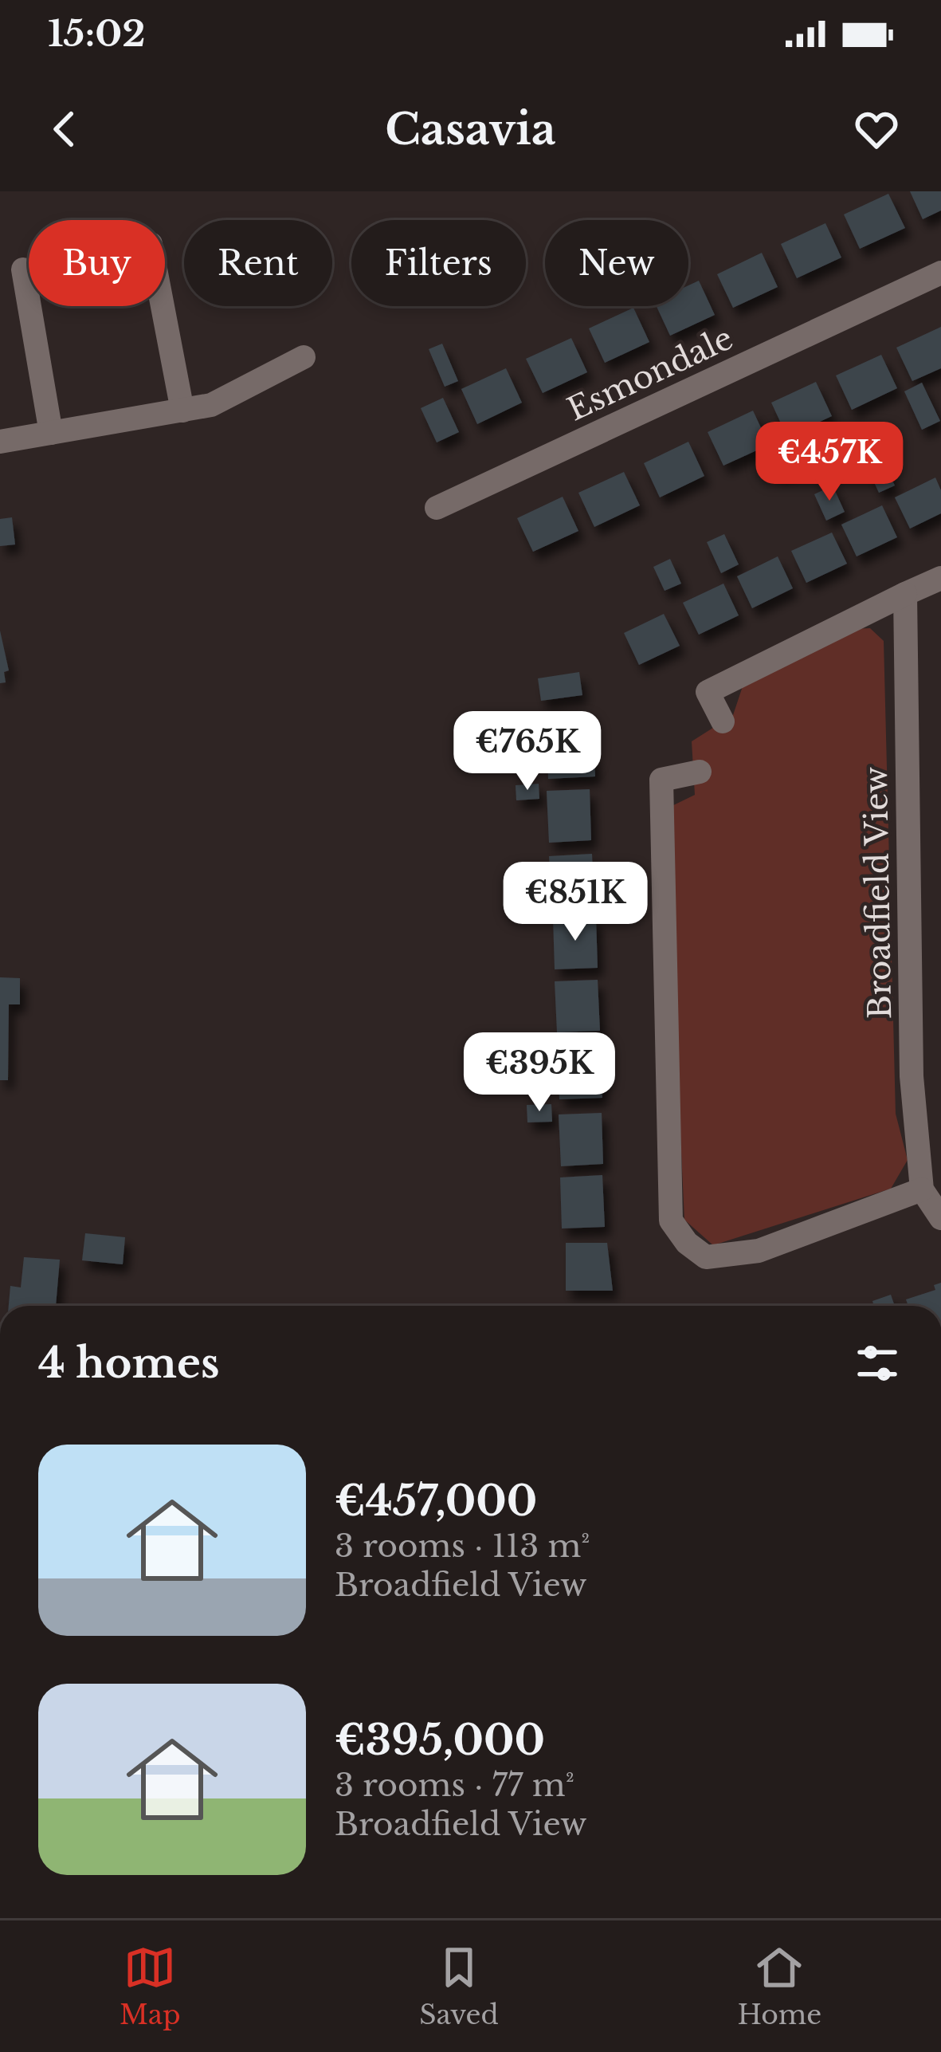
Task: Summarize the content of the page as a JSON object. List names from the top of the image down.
{
  "streets": {
    "street": ["Esmondale", "Broadfield View"]
  },
  "page": {
    "status": "15:02",
    "header": "Casavia",
    "chip": [
      "Buy",
      "Rent",
      "Filters",
      "New"
    ],
    "price": [
      "€457K",
      "€765K",
      "€851K",
      "€395K"
    ],
    "heading": "4 homes",
    "list": [
      {
        "name": "€457,000",
        "note": "3 rooms · 113 m² · Broadfield View"
      },
      {
        "name": "€395,000",
        "note": "3 rooms · 77 m² · Broadfield View"
      }
    ],
    "tabs": ["Map", "Saved", "Home"]
  }
}
